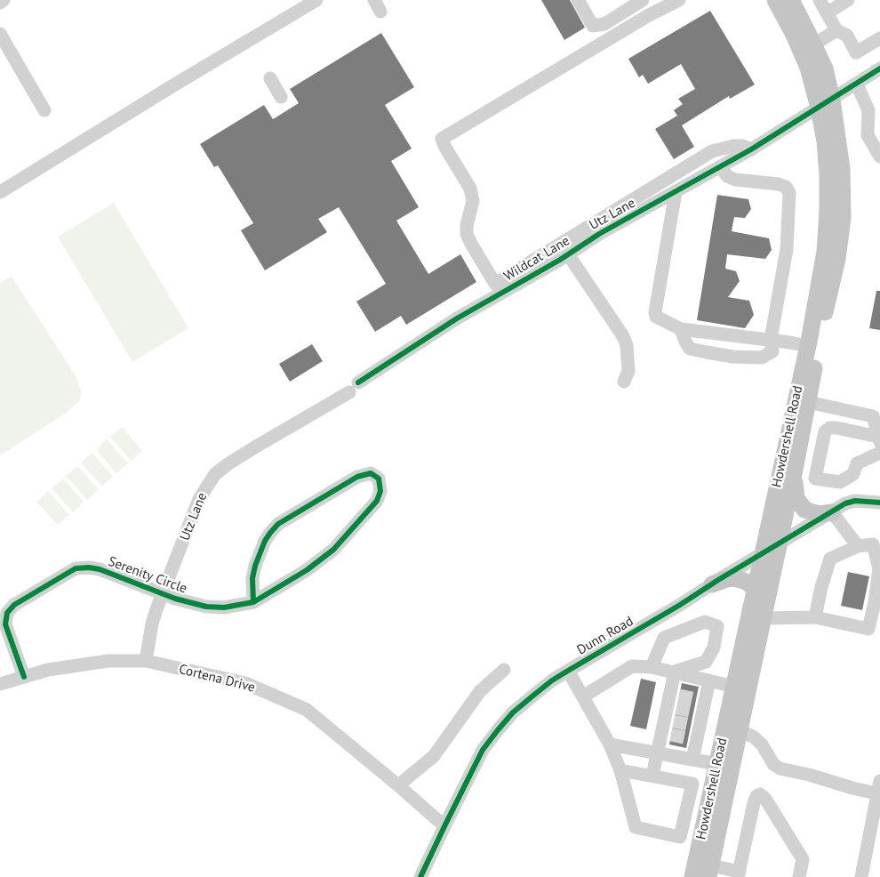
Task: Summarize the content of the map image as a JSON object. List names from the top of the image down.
{
  "streets": {
    "main road": ["Howdershell Road"],
    "street": [
      "Utz Lane",
      "Wildcat Lane",
      "Serenity Circle",
      "Dunn Road",
      "Cortena Drive"
    ]
  },
  "crossings": [
    ["Utz Lane", "Wildcat Lane"],
    ["Utz Lane", "Howdershell Road"],
    ["Utz Lane", "Serenity Circle"],
    ["Utz Lane", "Cortena Drive"],
    ["Howdershell Road", "Dunn Road"],
    ["Serenity Circle", "Cortena Drive"],
    ["Dunn Road", "Cortena Drive"]
  ]
}
